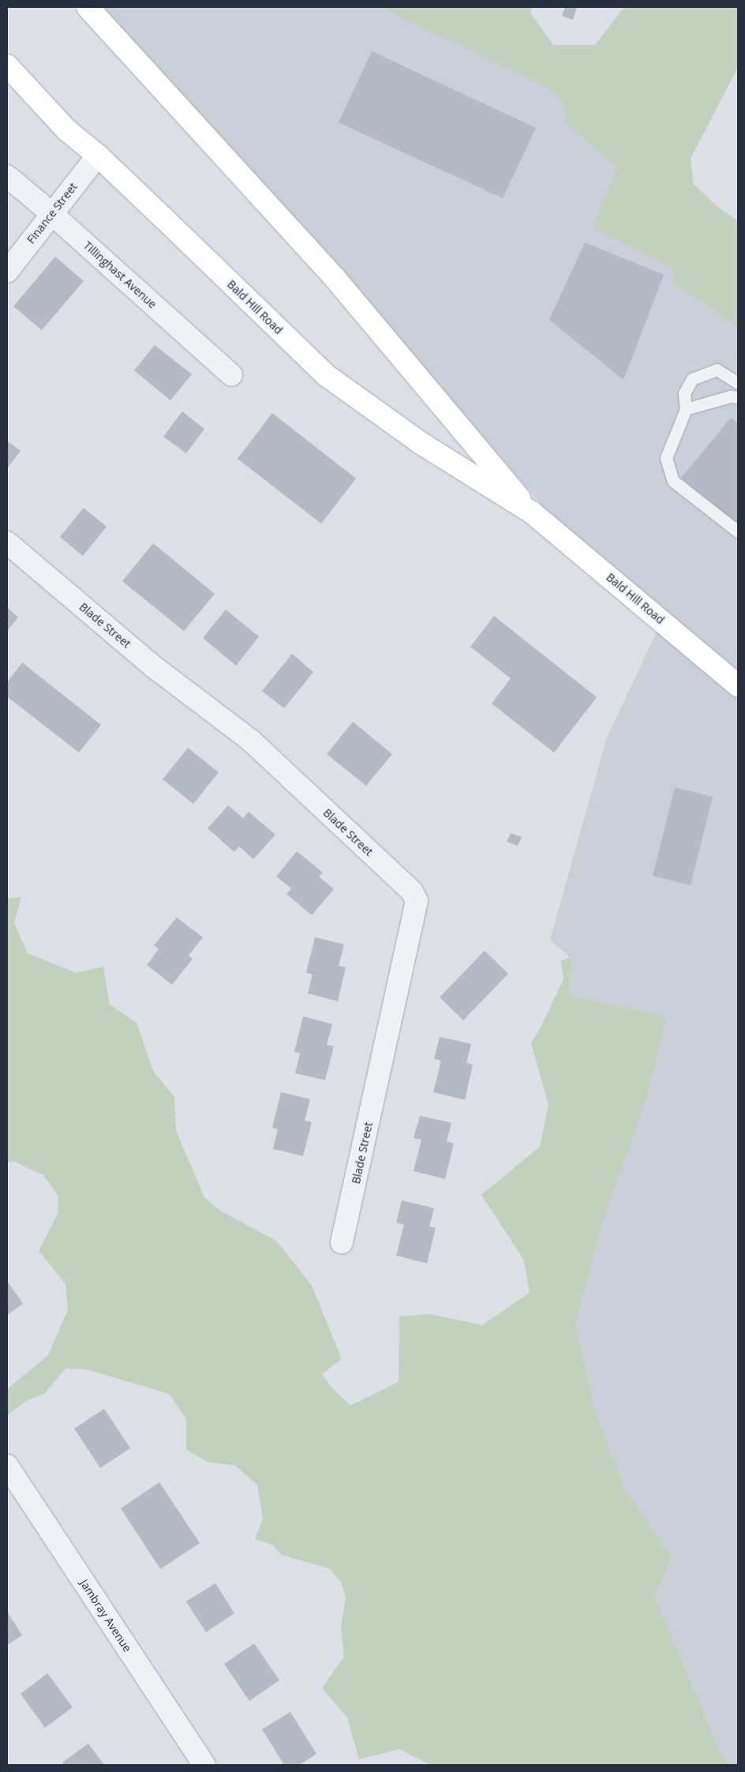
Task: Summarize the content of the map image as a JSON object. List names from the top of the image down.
{
  "streets": {
    "main road": ["Bald Hill Road"],
    "street": [
      "Finance Street",
      "Tillinghast Avenue",
      "Blade Street",
      "Jambray Avenue"
    ]
  },
  "crossings": [
    ["Finance Street", "Tillinghast Avenue"],
    ["Finance Street", "Bald Hill Road"]
  ]
}
